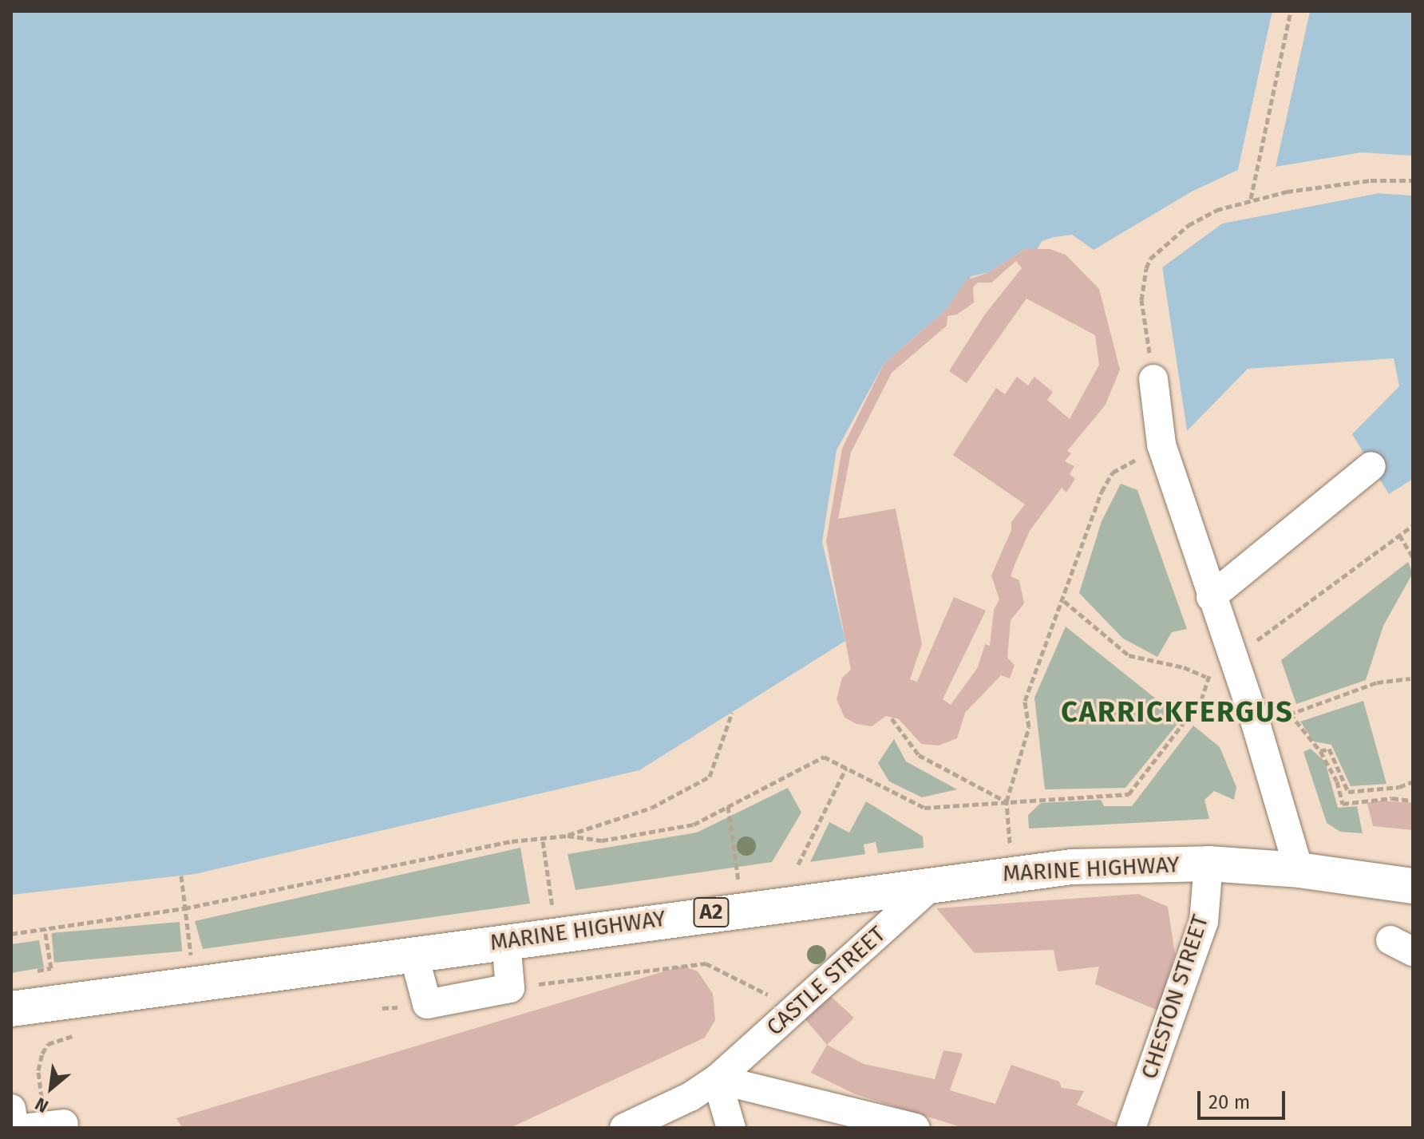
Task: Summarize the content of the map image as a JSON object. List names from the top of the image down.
{
  "streets": {
    "main road": ["MARINE HIGHWAY", "A2"],
    "street": ["CASTLE STREET", "CHESTON STREET"]
  },
  "crossings": [
    ["MARINE HIGHWAY", "CASTLE STREET"],
    ["MARINE HIGHWAY", "CHESTON STREET"]
  ],
  "districts": ["CARRICKFERGUS"],
  "scale_bar": "20 m",
  "north": "bottom left"
}
